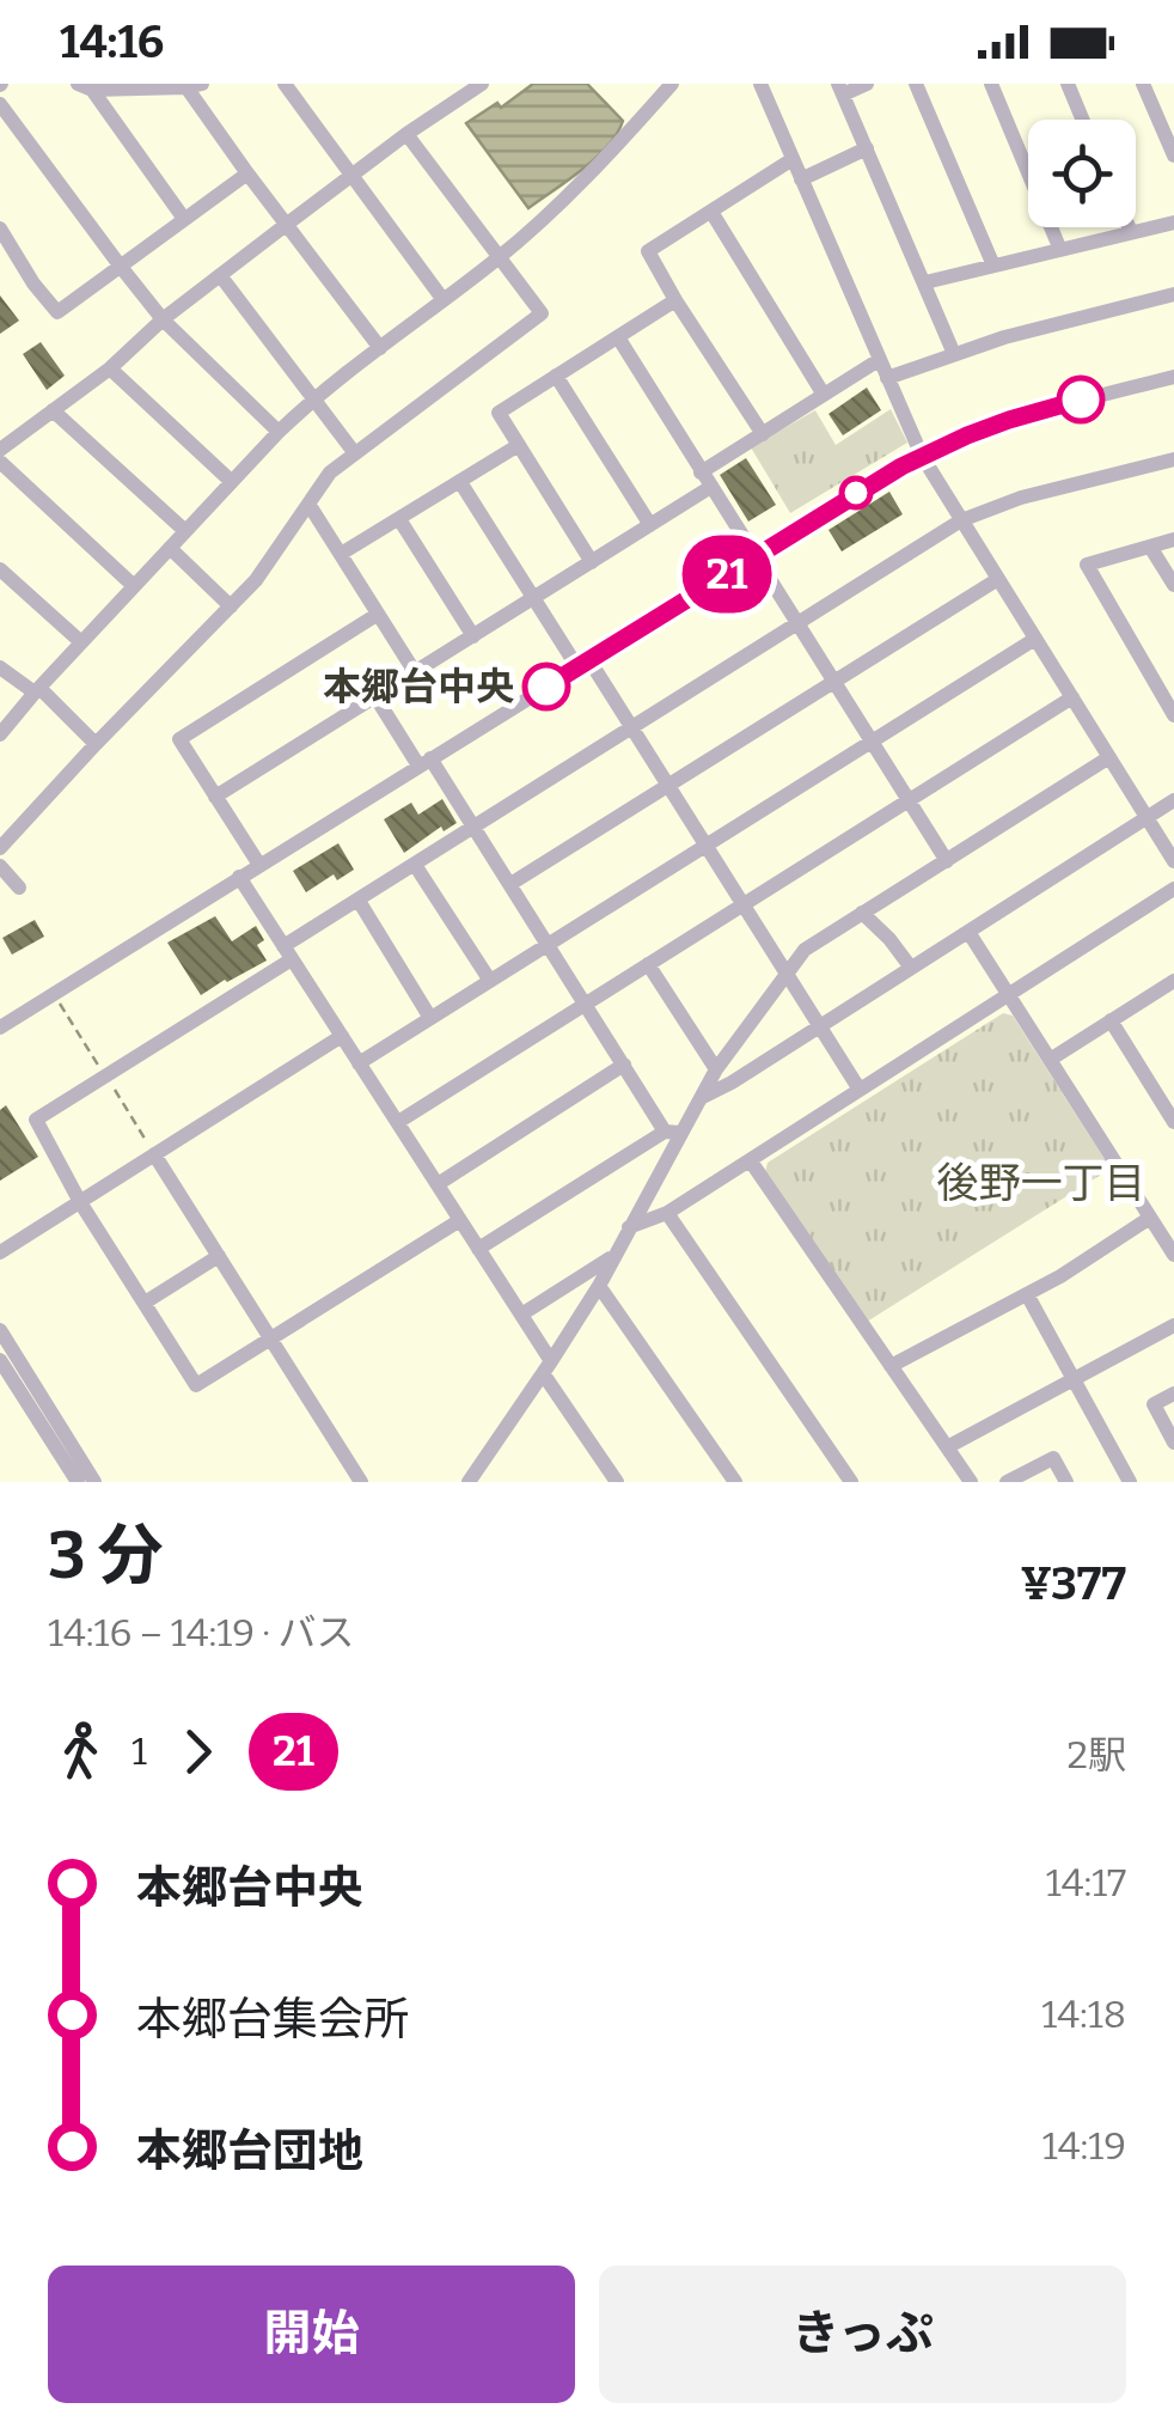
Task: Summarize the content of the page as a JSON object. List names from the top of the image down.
{
  "districts": ["後野一丁目"],
  "places": ["本郷台中央"],
  "lines": ["bus line 21"],
  "page": {
    "status": "14:16",
    "on_map": "21",
    "heading": ["3 分", "14:16 – 14:19 · バス", "¥377"],
    "legs": ["1", "21", "2駅"],
    "list": [
      {
        "name": "本郷台中央",
        "value": "14:17"
      },
      {
        "name": "本郷台集会所",
        "value": "14:18"
      },
      {
        "name": "本郷台団地",
        "value": "14:19"
      }
    ],
    "buttons": ["開始", "きっぷ"]
  }
}
